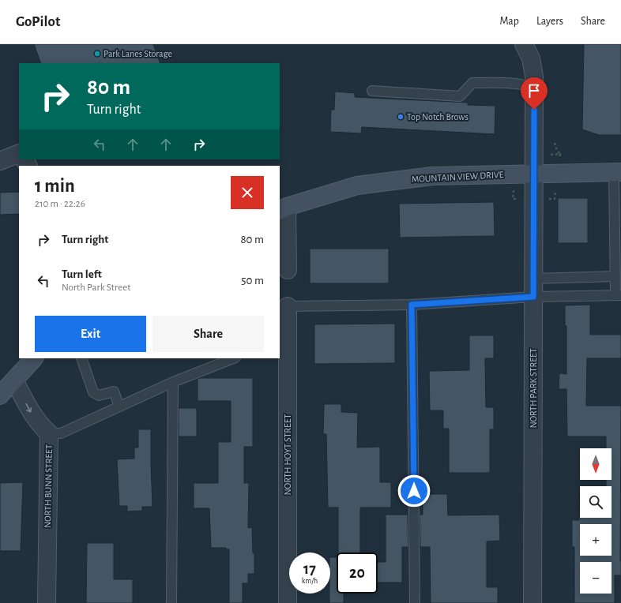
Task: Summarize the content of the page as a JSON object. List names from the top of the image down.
{
  "streets": {
    "street": [
      "MOUNTAIN VIEW DRIVE",
      "NORTH PARK STREET",
      "NORTH HOYT STREET",
      "NORTH BUNN STREET"
    ]
  },
  "crossings": [
    ["MOUNTAIN VIEW DRIVE", "NORTH PARK STREET"]
  ],
  "places": ["Park Lanes Storage", "Top Notch Brows"],
  "north": "bottom",
  "page": {
    "header": "GoPilot",
    "nav": ["Map", "Layers", "Share"],
    "turn": ["80 m", "Turn right"],
    "heading": ["1 min", "210 m · 22:26"],
    "list": [
      {
        "name": "Turn right",
        "value": "80 m"
      },
      {
        "name": "Turn left",
        "note": "North Park Street",
        "value": "50 m"
      }
    ],
    "buttons": ["Exit", "Share"],
    "map_buttons": ["+", "−"],
    "speed": "17 km/h",
    "limit": "20"
  }
}
